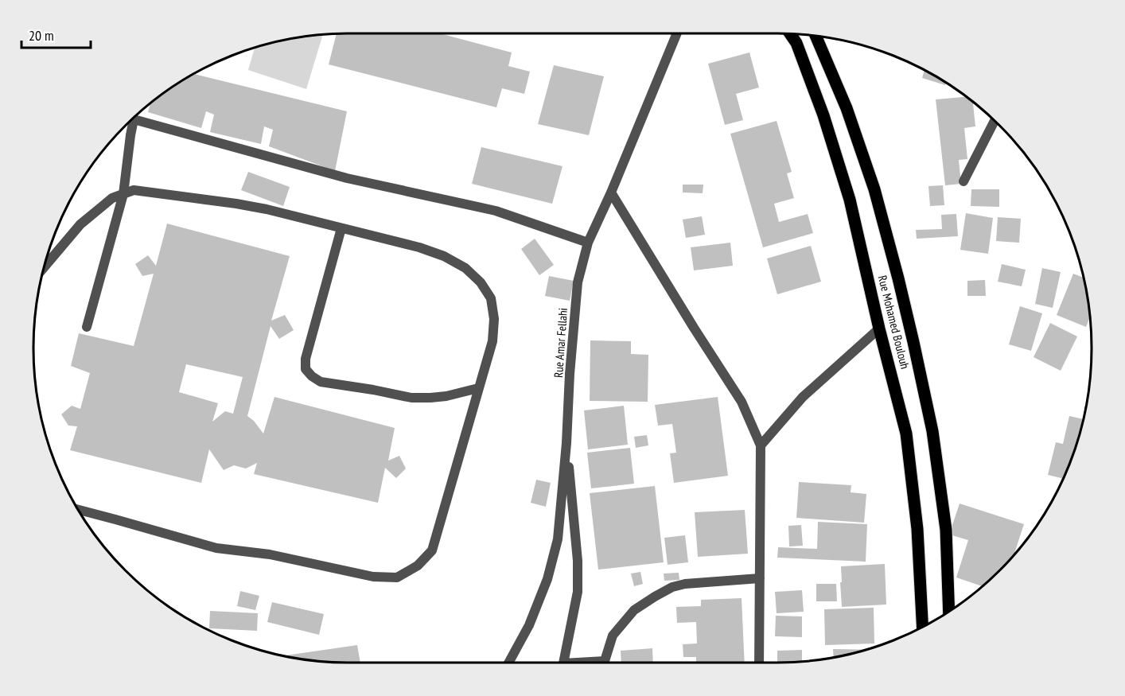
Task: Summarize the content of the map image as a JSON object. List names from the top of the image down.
{
  "streets": {
    "main road": ["Rue Mohamed Boulouh"],
    "street": ["Rue Amar Fellahi"]
  },
  "scale_bar": "20 m"
}
